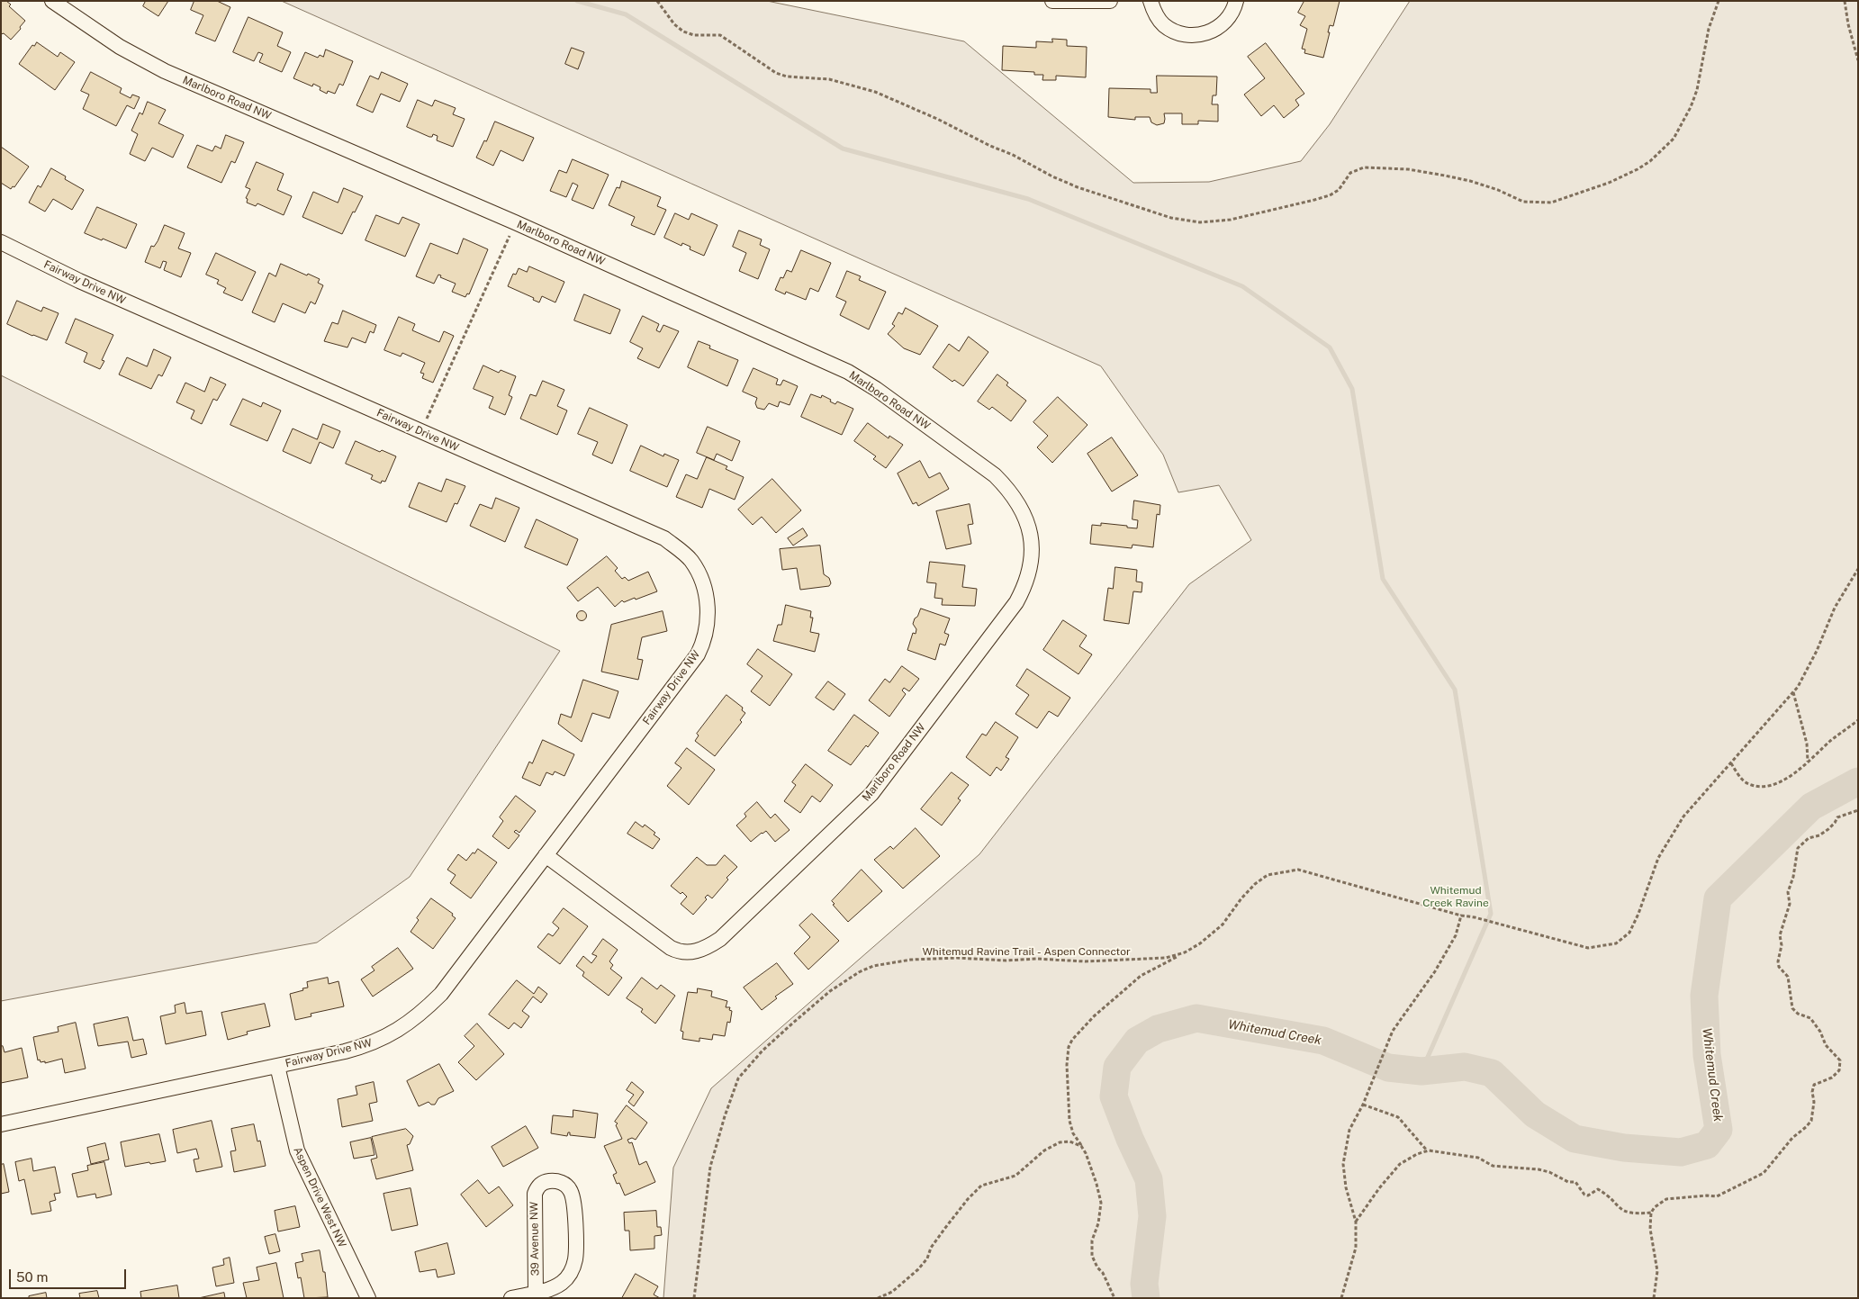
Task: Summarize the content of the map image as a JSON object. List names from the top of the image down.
{
  "streets": {
    "street": [
      "Marlboro Road NW",
      "Fairway Drive NW",
      "Aspen Drive West NW",
      "39 Avenue NW"
    ],
    "path": ["Whitemud Ravine Trail - Aspen Connector"]
  },
  "crossings": [
    ["Marlboro Road NW", "Fairway Drive NW"],
    ["Fairway Drive NW", "Aspen Drive West NW"]
  ],
  "water": ["Whitemud Creek"],
  "parks": ["Whitemud Creek Ravine"],
  "scale_bar": "50 m"
}
